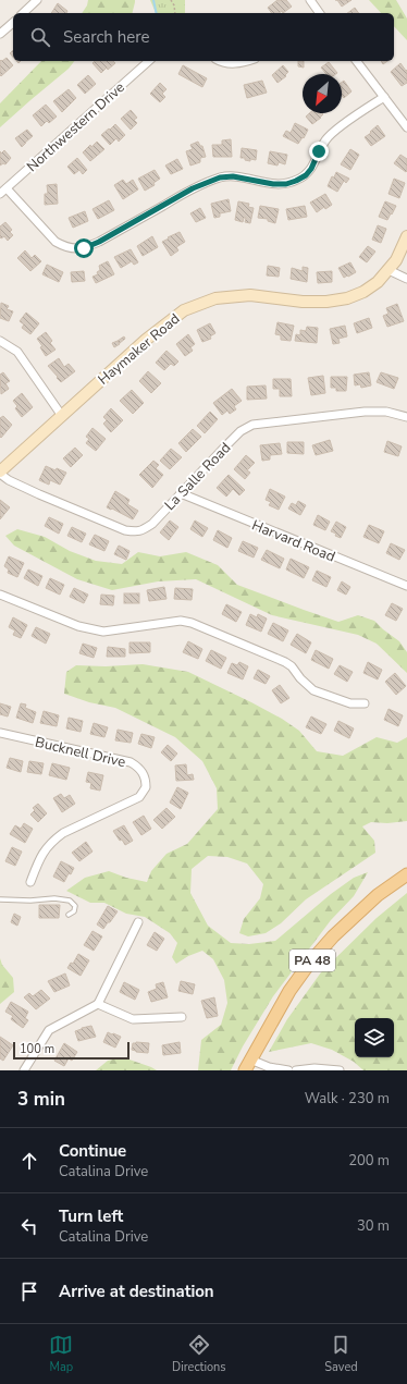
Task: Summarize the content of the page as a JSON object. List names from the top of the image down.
{
  "streets": {
    "main road": ["Haymaker Road", "PA 48"],
    "street": [
      "Northwestern Drive",
      "La Salle Road",
      "Harvard Road",
      "Bucknell Drive"
    ]
  },
  "crossings": [
    ["Haymaker Road", "La Salle Road"],
    ["La Salle Road", "Harvard Road"]
  ],
  "scale_bar": "100 m",
  "north": "bottom left",
  "page": {
    "search": "Search here",
    "scale": "100 m",
    "heading": ["3 min", "Walk · 230 m"],
    "list": [
      ["Continue", "Catalina Drive", "200 m"],
      ["Turn left", "Catalina Drive", "30 m"],
      "Arrive at destination"
    ],
    "nav": ["Map", "Directions", "Saved"]
  }
}
